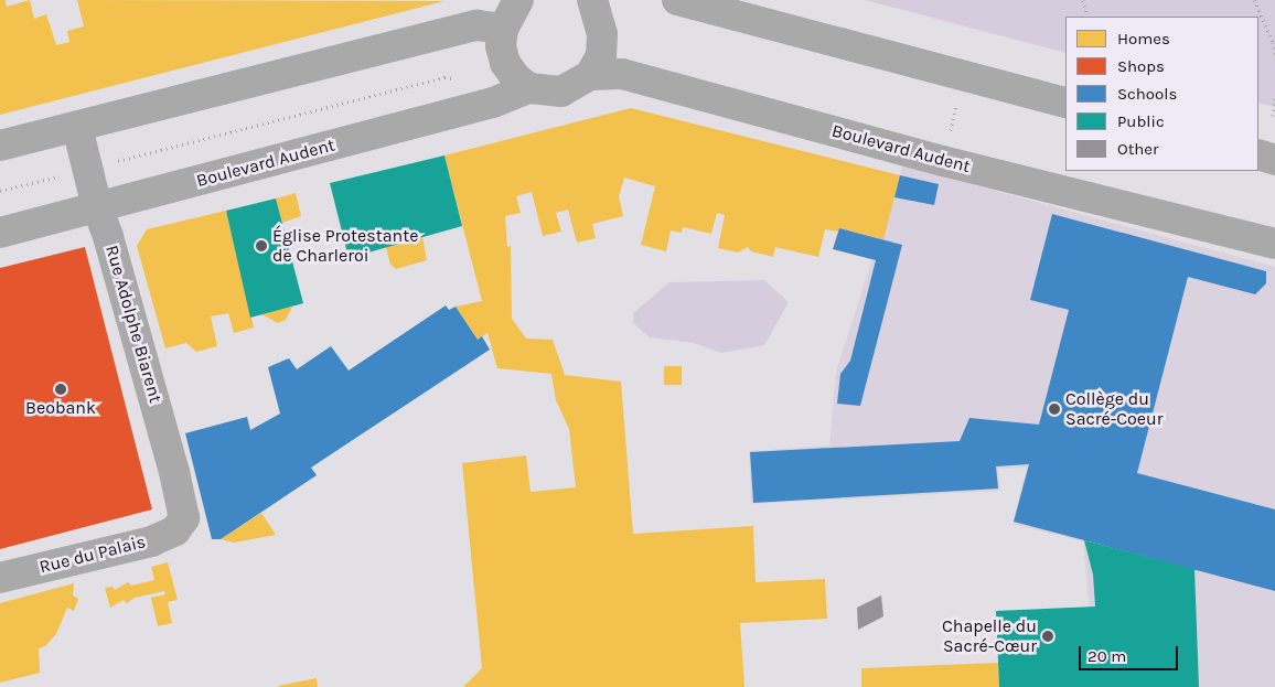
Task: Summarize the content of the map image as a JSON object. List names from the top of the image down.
{
  "streets": {
    "street": ["Boulevard Audent", "Rue Adolphe Biarent", "Rue du Palais"]
  },
  "crossings": [
    ["Boulevard Audent", "Rue Adolphe Biarent"],
    ["Rue Adolphe Biarent", "Rue du Palais"]
  ],
  "places": [
    "Église Protestante de Charleroi",
    "Beobank",
    "Collège du Sacré-Coeur",
    "Chapelle du Sacré-Cœur"
  ],
  "legend": [
    "Homes",
    "Shops",
    "Schools",
    "Public",
    "Other"
  ],
  "scale_bar": "20 m"
}
